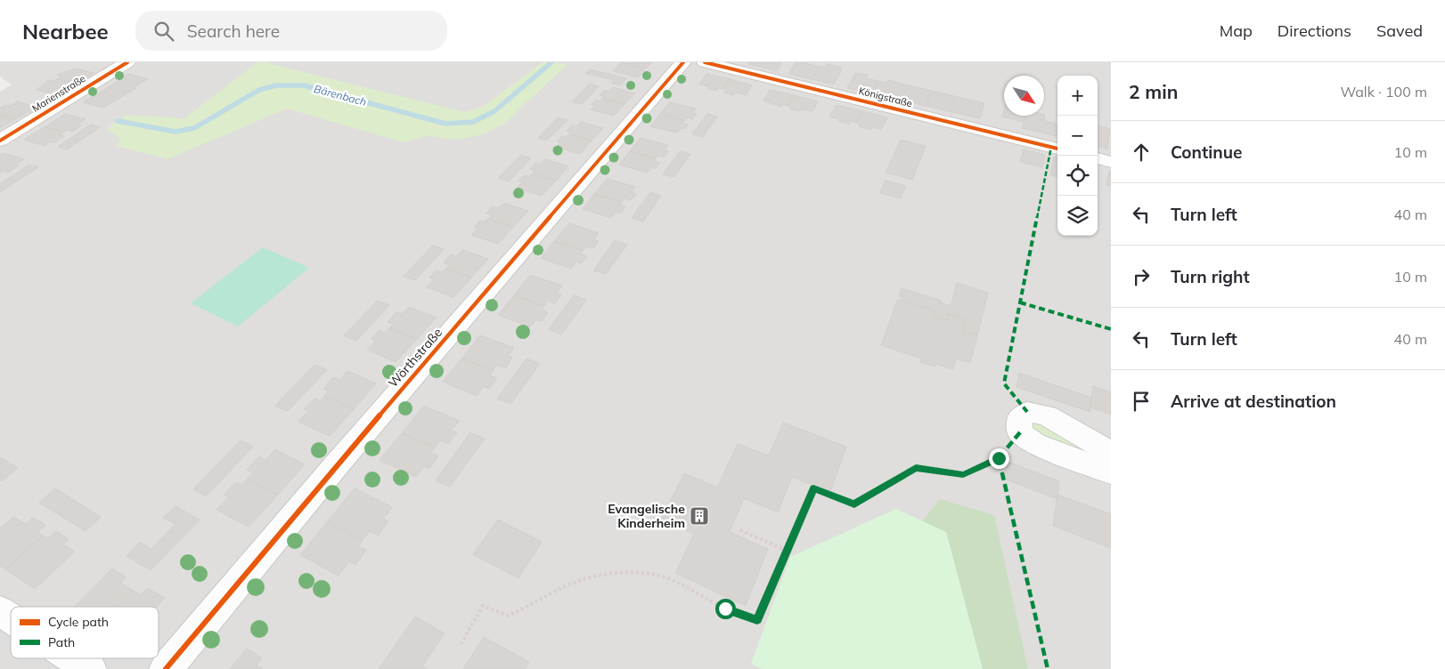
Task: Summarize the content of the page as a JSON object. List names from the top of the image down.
{
  "streets": {
    "street": ["Marienstraße", "Königstraße", "Wörthstraße"]
  },
  "water": ["Bärenbach"],
  "places": {
    "building": ["Evangelische Kinderheim"]
  },
  "legend": ["Cycle path", "Path"],
  "north": "bottom right",
  "page": {
    "header": "Nearbee",
    "search": "Search here",
    "nav": ["Map", "Directions", "Saved"],
    "heading": ["2 min", "Walk · 100 m"],
    "map_buttons": ["+", "−"],
    "list": [
      ["Continue", "10 m"],
      ["Turn left", "40 m"],
      ["Turn right", "10 m"],
      ["Turn left", "40 m"],
      "Arrive at destination"
    ]
  }
}
